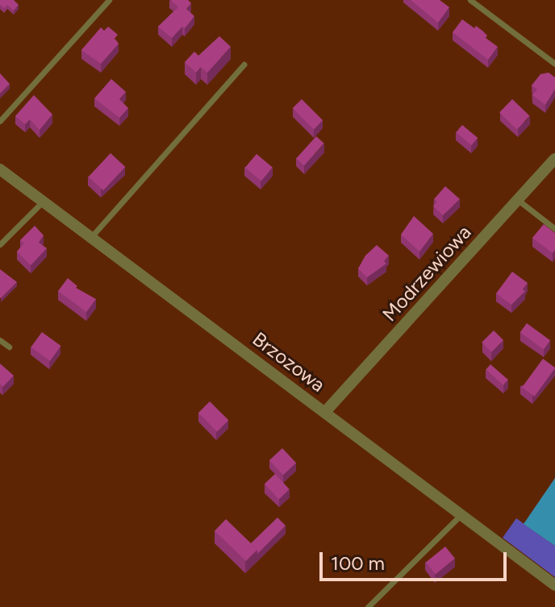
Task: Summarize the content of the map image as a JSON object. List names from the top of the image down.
{
  "streets": {
    "street": ["Modrzewiowa", "Brzozowa"]
  },
  "crossings": [
    ["Modrzewiowa", "Brzozowa"]
  ],
  "scale_bar": "100 m"
}
